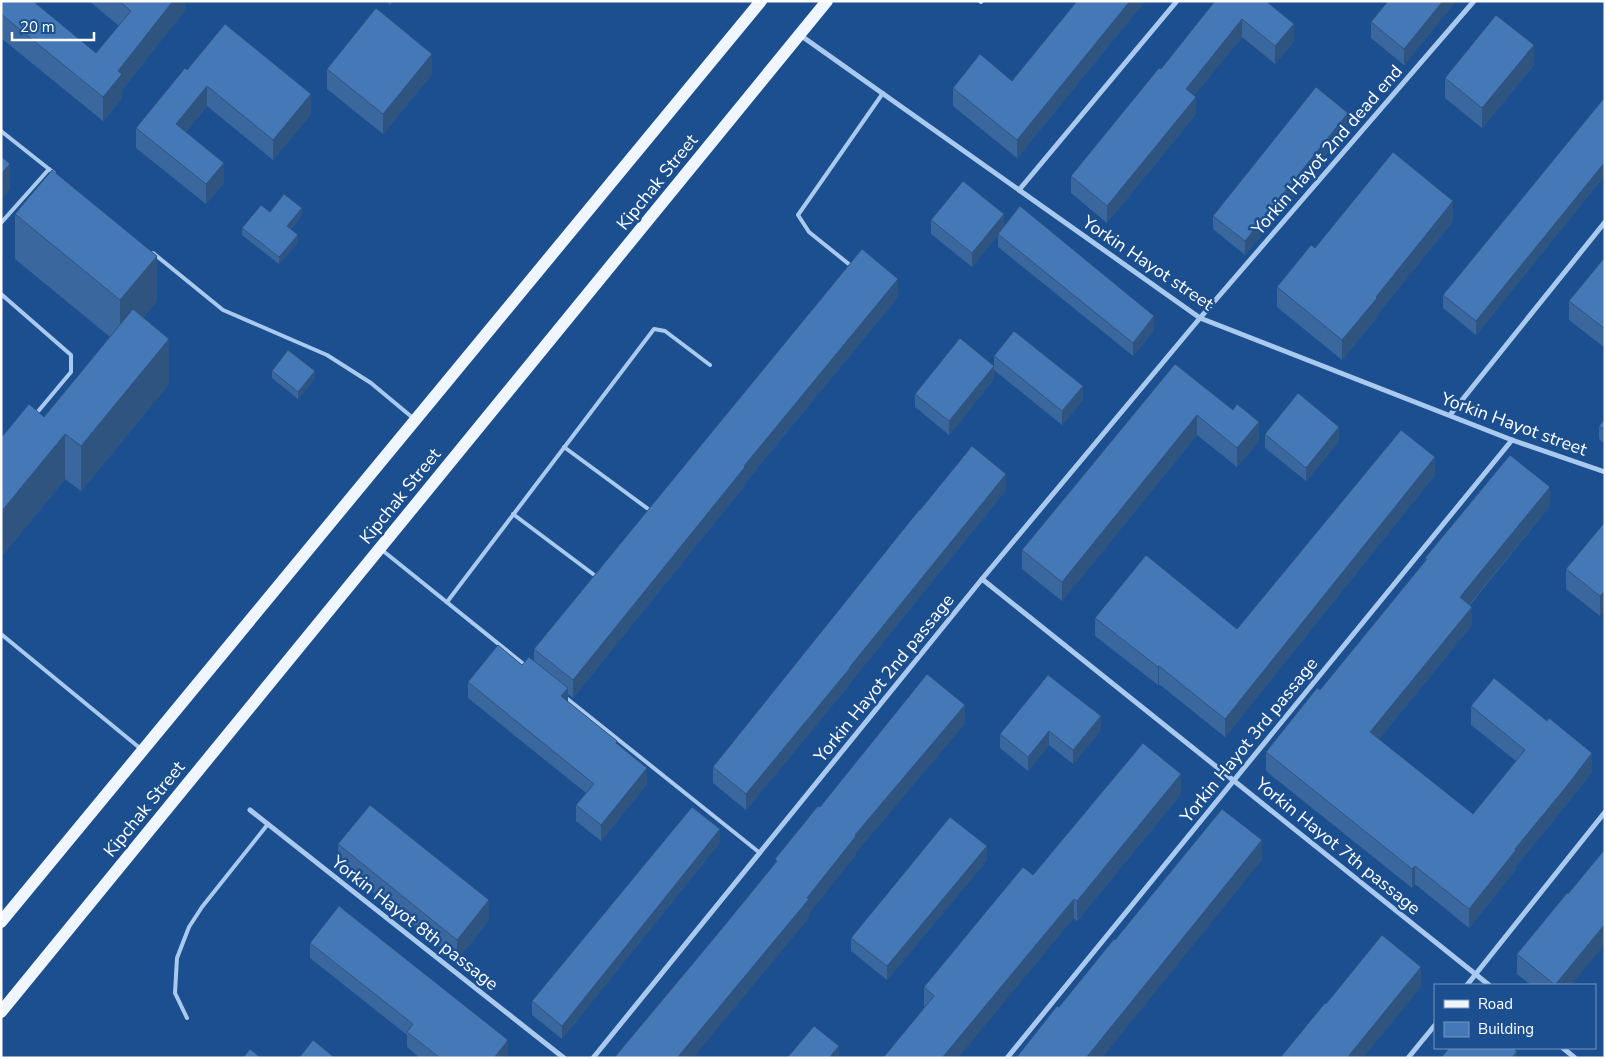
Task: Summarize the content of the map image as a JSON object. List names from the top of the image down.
{
  "streets": {
    "main road": ["Kipchak Street"],
    "street": [
      "Yorkin Hayot 2nd dead end",
      "Yorkin Hayot street",
      "Yorkin Hayot 2nd passage",
      "Yorkin Hayot 3rd passage",
      "Yorkin Hayot 7th passage",
      "Yorkin Hayot 8th passage"
    ]
  },
  "crossings": [
    ["Yorkin Hayot 2nd dead end", "Yorkin Hayot street"],
    ["Yorkin Hayot 2nd dead end", "Yorkin Hayot 2nd passage"],
    ["Kipchak Street", "Yorkin Hayot street"],
    ["Yorkin Hayot street", "Yorkin Hayot 2nd passage"],
    ["Yorkin Hayot street", "Yorkin Hayot 3rd passage"],
    ["Yorkin Hayot 2nd passage", "Yorkin Hayot 7th passage"],
    ["Yorkin Hayot 3rd passage", "Yorkin Hayot 7th passage"]
  ],
  "legend": ["Road", "Building"],
  "scale_bar": "20 m"
}
